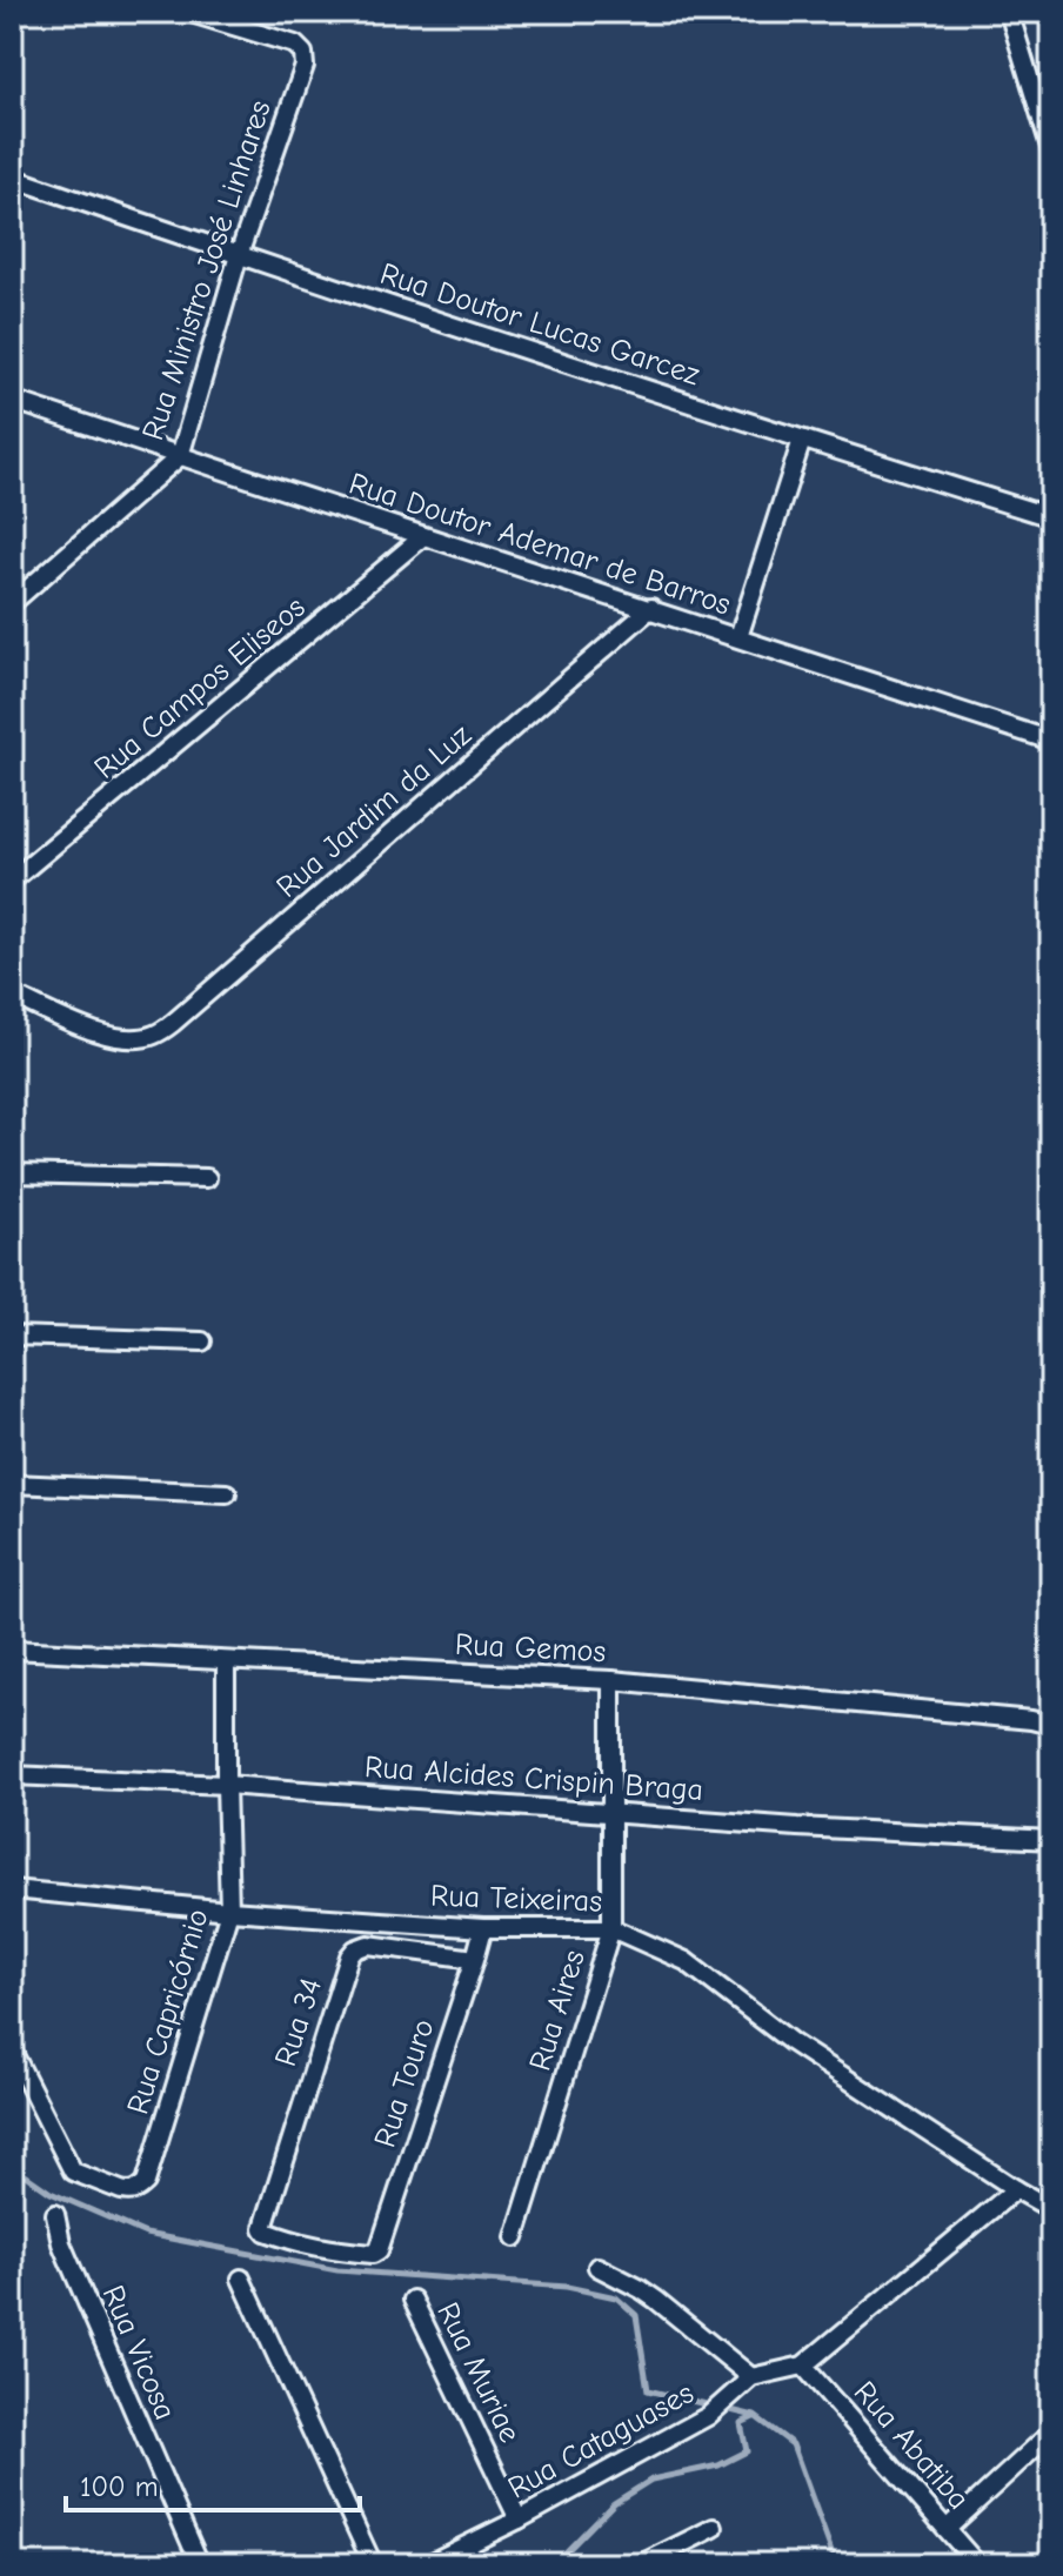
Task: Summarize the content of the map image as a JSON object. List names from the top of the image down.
{
  "streets": {
    "street": [
      "Rua Ministro José Linhares",
      "Rua Doutor Lucas Garcez",
      "Rua Doutor Ademar de Barros",
      "Rua Campos Eliseos",
      "Rua Jardim da Luz",
      "Rua Gemos",
      "Rua Alcides Crispin Braga",
      "Rua Teixeiras",
      "Rua Aires",
      "Rua Capricórnio",
      "Rua 34",
      "Rua Touro",
      "Rua Vicosa",
      "Rua Muriae",
      "Rua Cataguases",
      "Rua Abatiba"
    ]
  },
  "crossings": [
    ["Rua Ministro José Linhares", "Rua Doutor Lucas Garcez"],
    ["Rua Ministro José Linhares", "Rua Doutor Ademar de Barros"],
    ["Rua Doutor Ademar de Barros", "Rua Campos Eliseos"],
    ["Rua Doutor Ademar de Barros", "Rua Jardim da Luz"],
    ["Rua Gemos", "Rua Aires"],
    ["Rua Gemos", "Rua Capricórnio"],
    ["Rua Alcides Crispin Braga", "Rua Aires"],
    ["Rua Alcides Crispin Braga", "Rua Capricórnio"],
    ["Rua Teixeiras", "Rua Aires"],
    ["Rua Teixeiras", "Rua Capricórnio"],
    ["Rua Teixeiras", "Rua Touro"],
    ["Rua 34", "Rua Touro"],
    ["Rua Muriae", "Rua Cataguases"]
  ],
  "scale_bar": "100 m"
}
